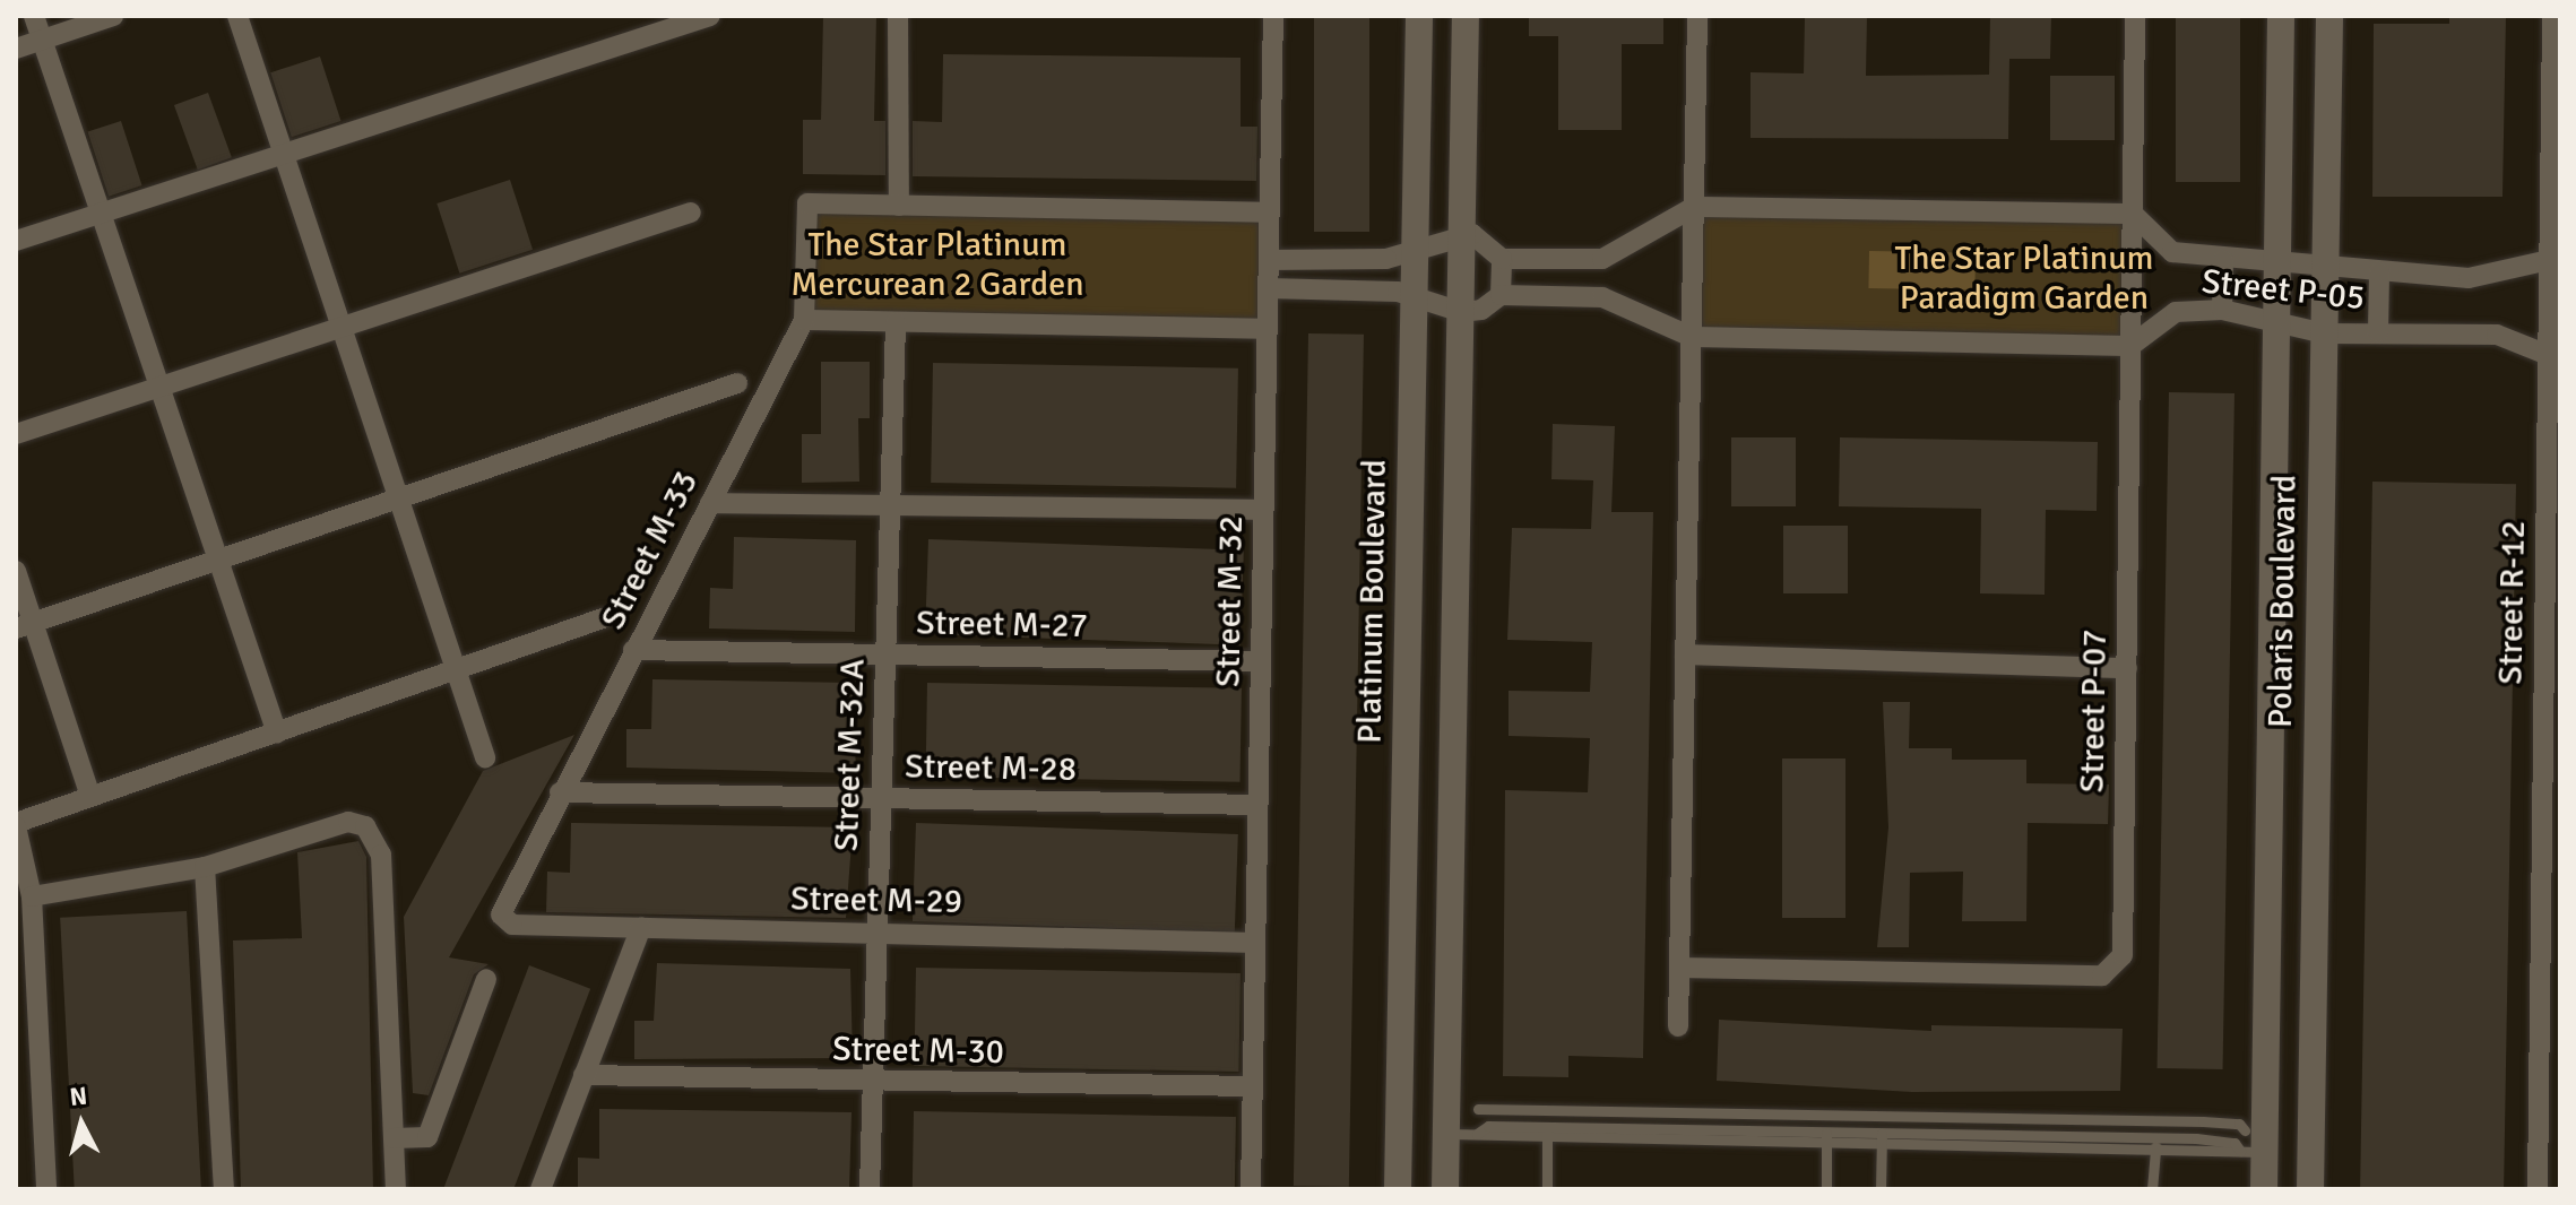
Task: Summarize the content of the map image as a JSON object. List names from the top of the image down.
{
  "streets": {
    "street": [
      "Street P-05",
      "Street M-33",
      "Street M-32",
      "Platinum Boulevard",
      "Polaris Boulevard",
      "Street R-12",
      "Street M-27",
      "Street P-07",
      "Street M-32A",
      "Street M-28",
      "Street M-29",
      "Street M-30"
    ]
  },
  "crossings": [
    ["Street P-05", "Polaris Boulevard"],
    ["Street P-05", "Street R-12"],
    ["Street P-05", "Street P-07"],
    ["Street M-33", "Street M-27"],
    ["Street M-33", "Street M-28"],
    ["Street M-33", "Street M-29"],
    ["Street M-32", "Street M-27"],
    ["Street M-32", "Street M-28"],
    ["Street M-32", "Street M-29"],
    ["Street M-32", "Street M-30"],
    ["Street M-27", "Street M-32A"],
    ["Street M-32A", "Street M-28"],
    ["Street M-32A", "Street M-29"],
    ["Street M-32A", "Street M-30"]
  ],
  "parks": ["The Star Platinum Mercurean 2 Garden", "The Star Platinum Paradigm Garden"],
  "north": "top"
}
